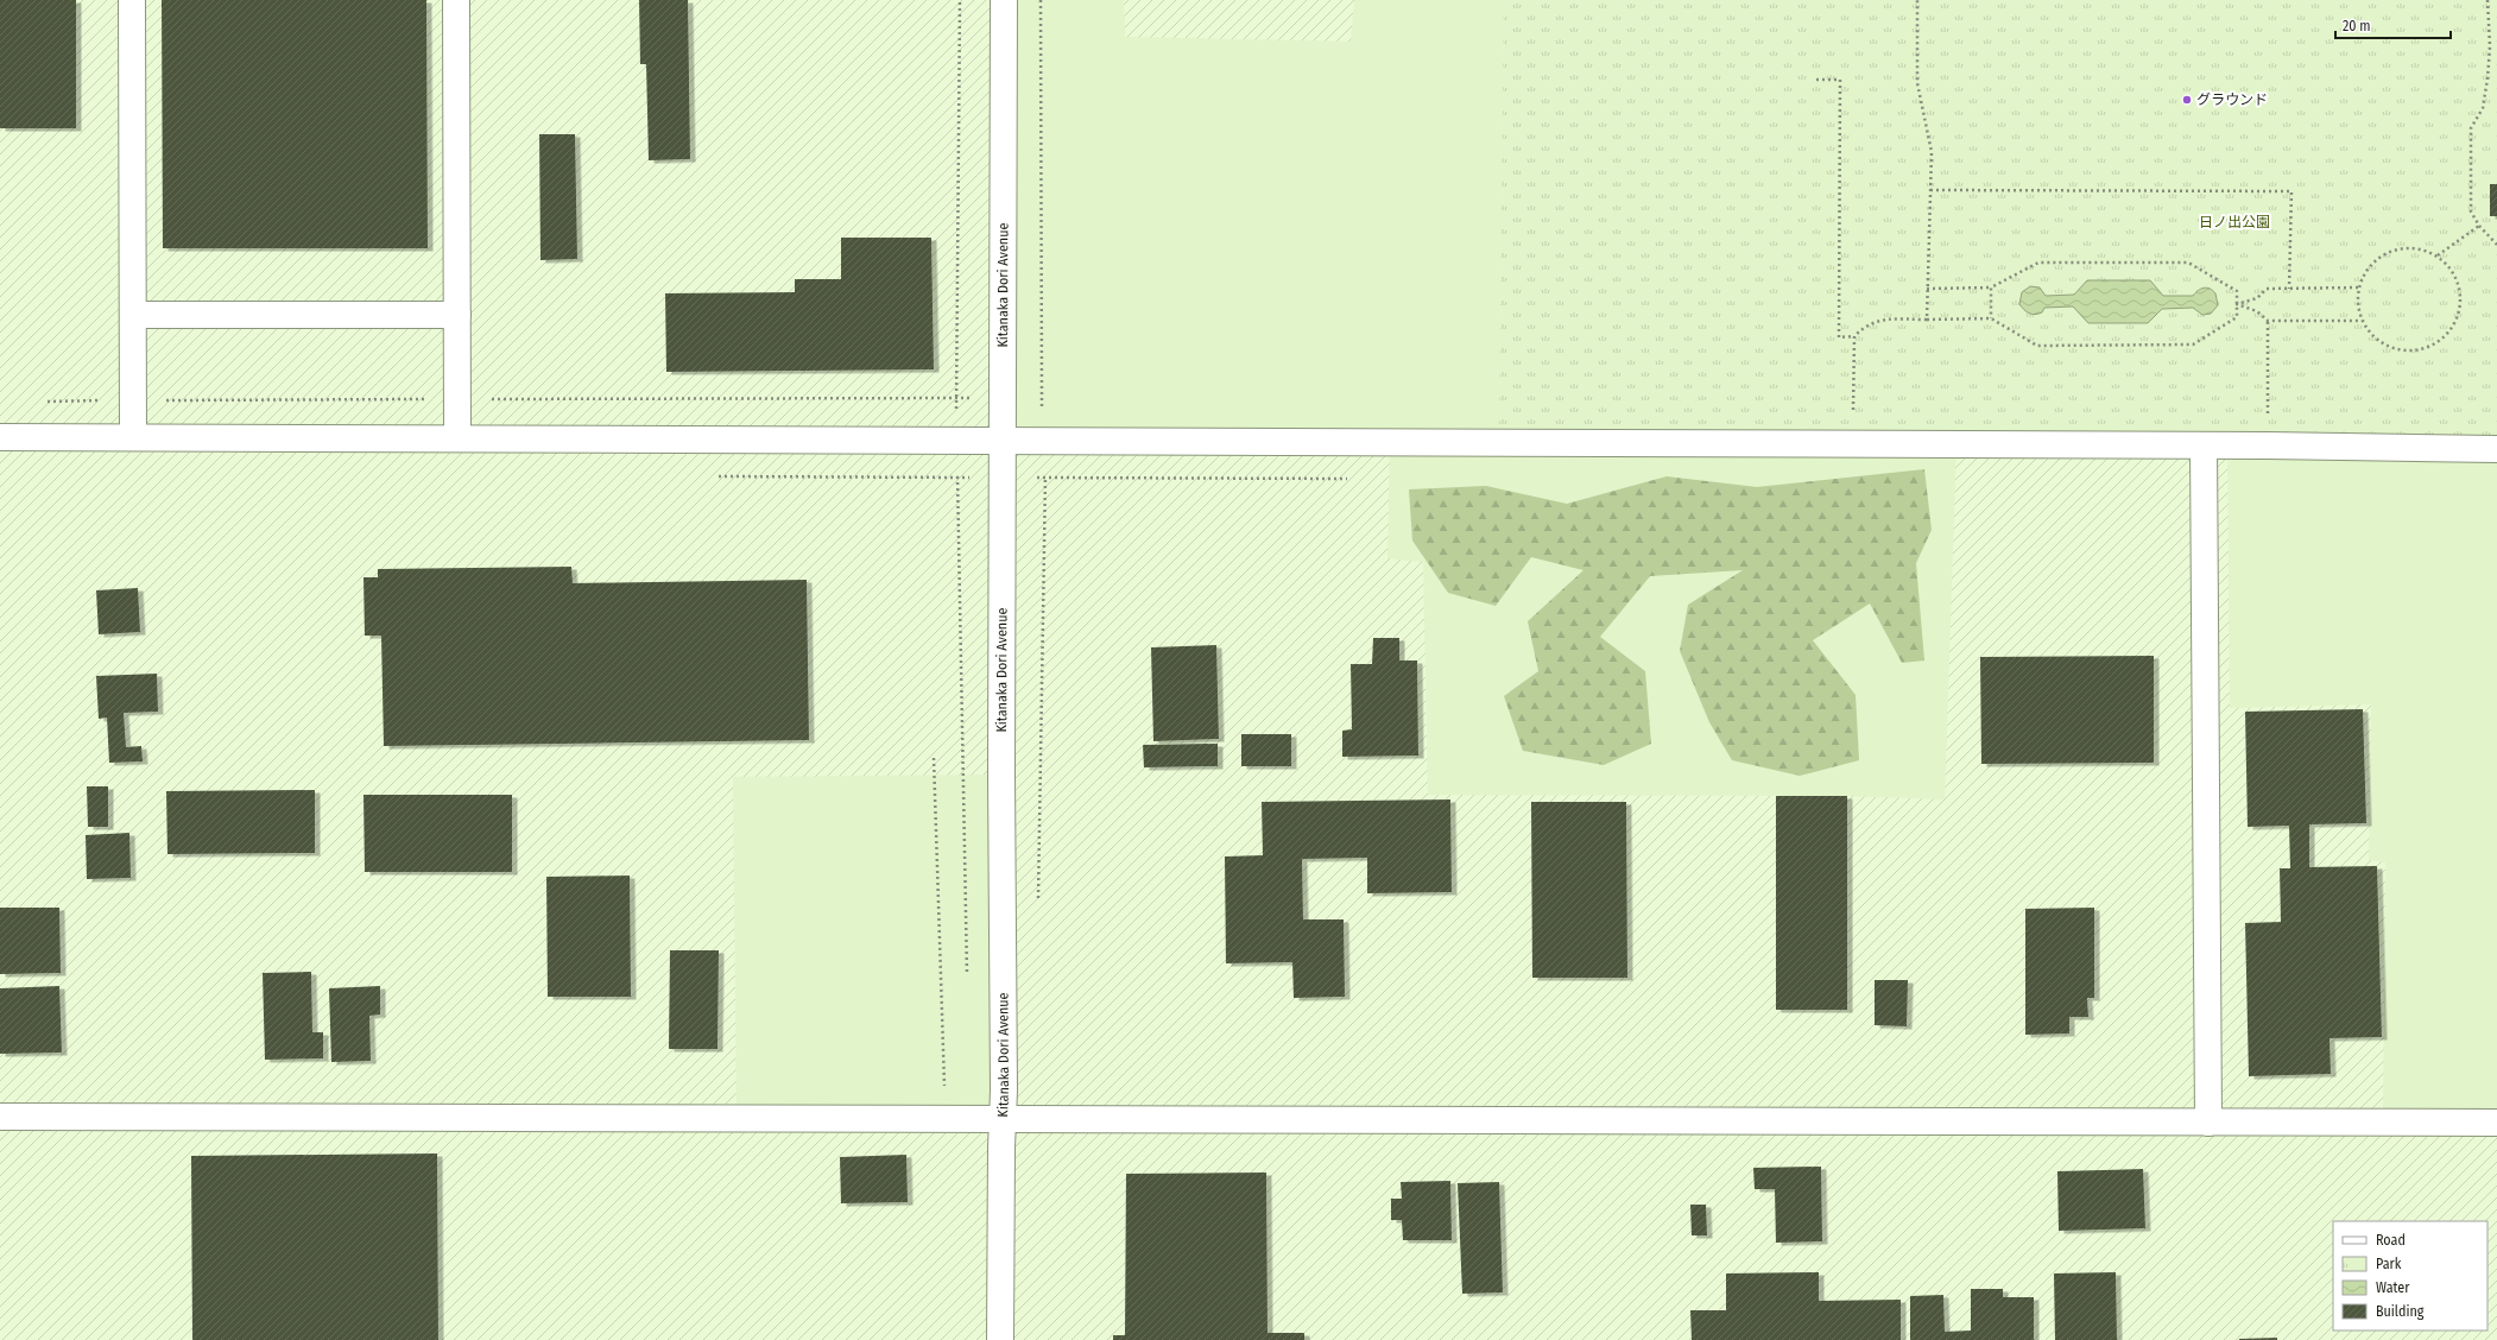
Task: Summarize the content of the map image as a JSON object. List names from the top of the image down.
{
  "streets": {
    "street": ["Kitanaka Dori Avenue"]
  },
  "parks": ["日ノ出公園"],
  "places": ["グラウンド"],
  "legend": [
    "Road",
    "Park",
    "Water",
    "Building"
  ],
  "scale_bar": "20 m"
}
